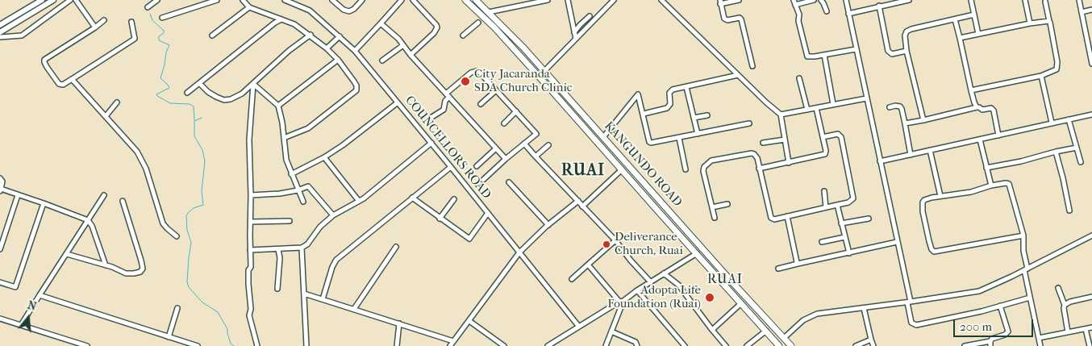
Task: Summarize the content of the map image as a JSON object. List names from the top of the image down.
{
  "streets": {
    "highway": ["KANGUNDO ROAD"],
    "street": ["COUNCELLORS ROAD"]
  },
  "districts": ["RUAI", "RUAI"],
  "places": ["City Jacaranda SDA Church Clinic", "Deliverance Church, Ruai", "Adopta Life Foundation (Ruai)"],
  "scale_bar": "200 m",
  "north": "top"
}
